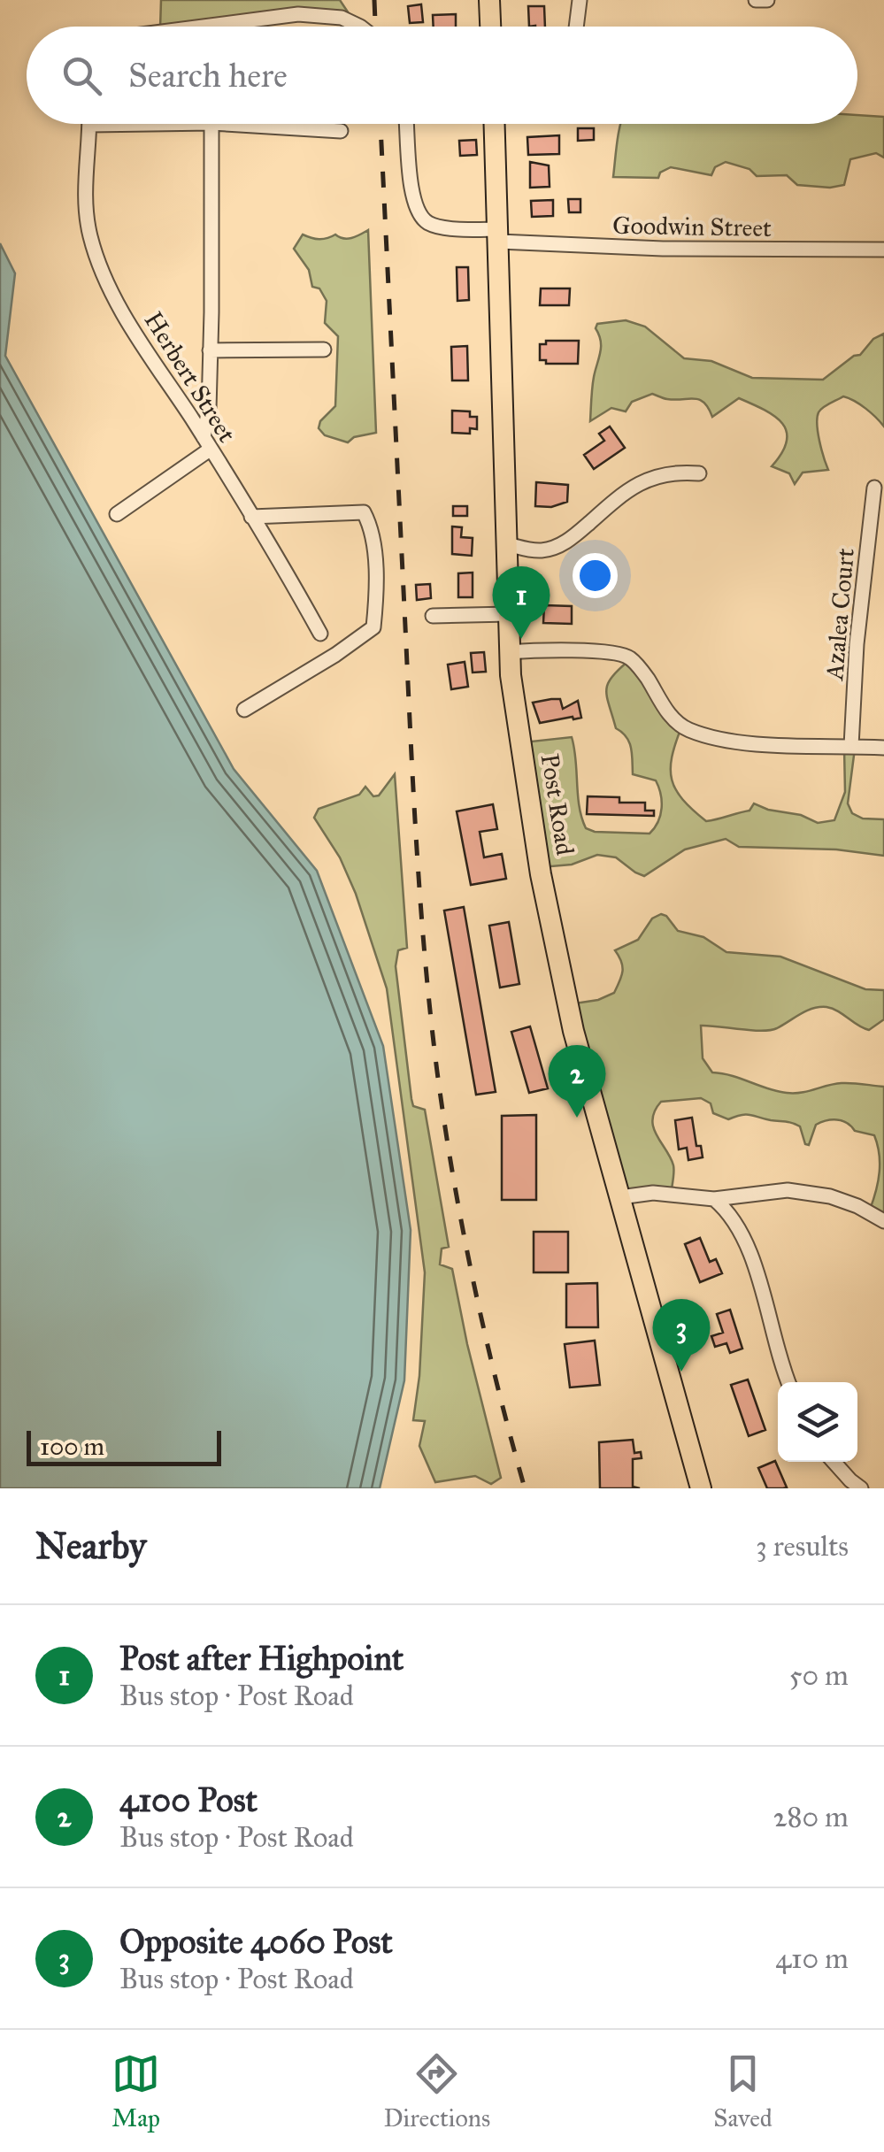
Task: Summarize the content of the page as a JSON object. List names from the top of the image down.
{
  "streets": {
    "main road": ["Post Road"],
    "street": ["Goodwin Street", "Herbert Street", "Azalea Court"]
  },
  "crossings": [
    ["Goodwin Street", "Post Road"]
  ],
  "scale_bar": "100 m",
  "page": {
    "search": "Search here",
    "pins": ["1", "2", "3"],
    "scale": "100 m",
    "heading": ["Nearby", "3 results"],
    "list": [
      {
        "mark": "1",
        "name": "Post after Highpoint",
        "note": "Bus stop · Post Road",
        "value": "50 m"
      },
      {
        "mark": "2",
        "name": "4100 Post",
        "note": "Bus stop · Post Road",
        "value": "280 m"
      },
      {
        "mark": "3",
        "name": "Opposite 4060 Post",
        "note": "Bus stop · Post Road",
        "value": "410 m"
      }
    ],
    "nav": ["Map", "Directions", "Saved"]
  }
}
